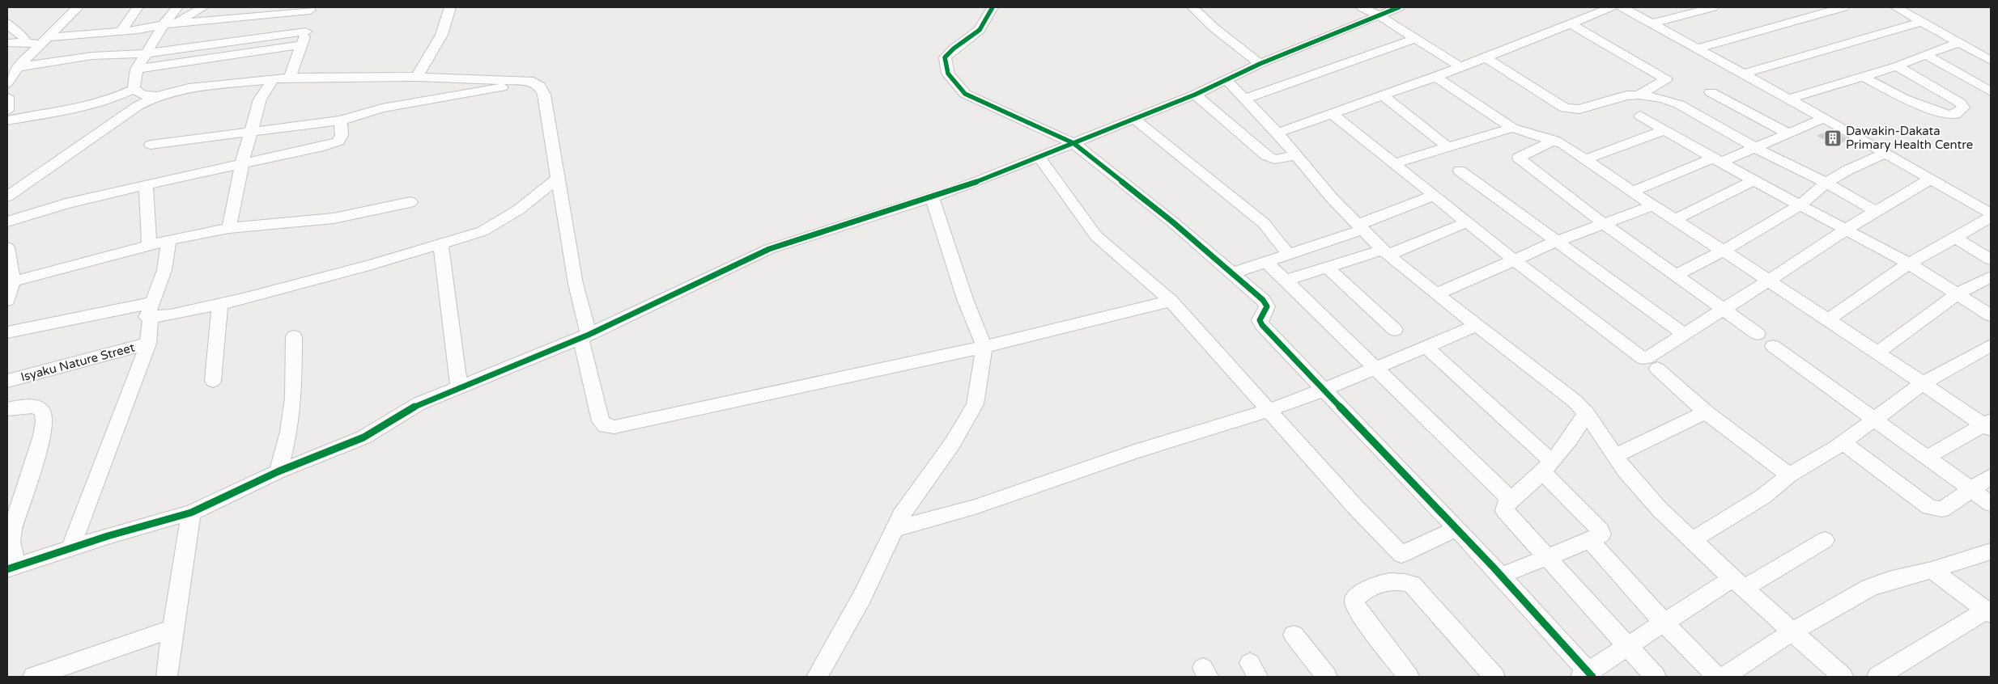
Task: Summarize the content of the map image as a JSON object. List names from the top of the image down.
{
  "streets": {
    "street": ["Isyaku Nature Street"]
  },
  "places": {
    "building": ["Dawakin-Dakata Primary Health Centre"]
  }
}
